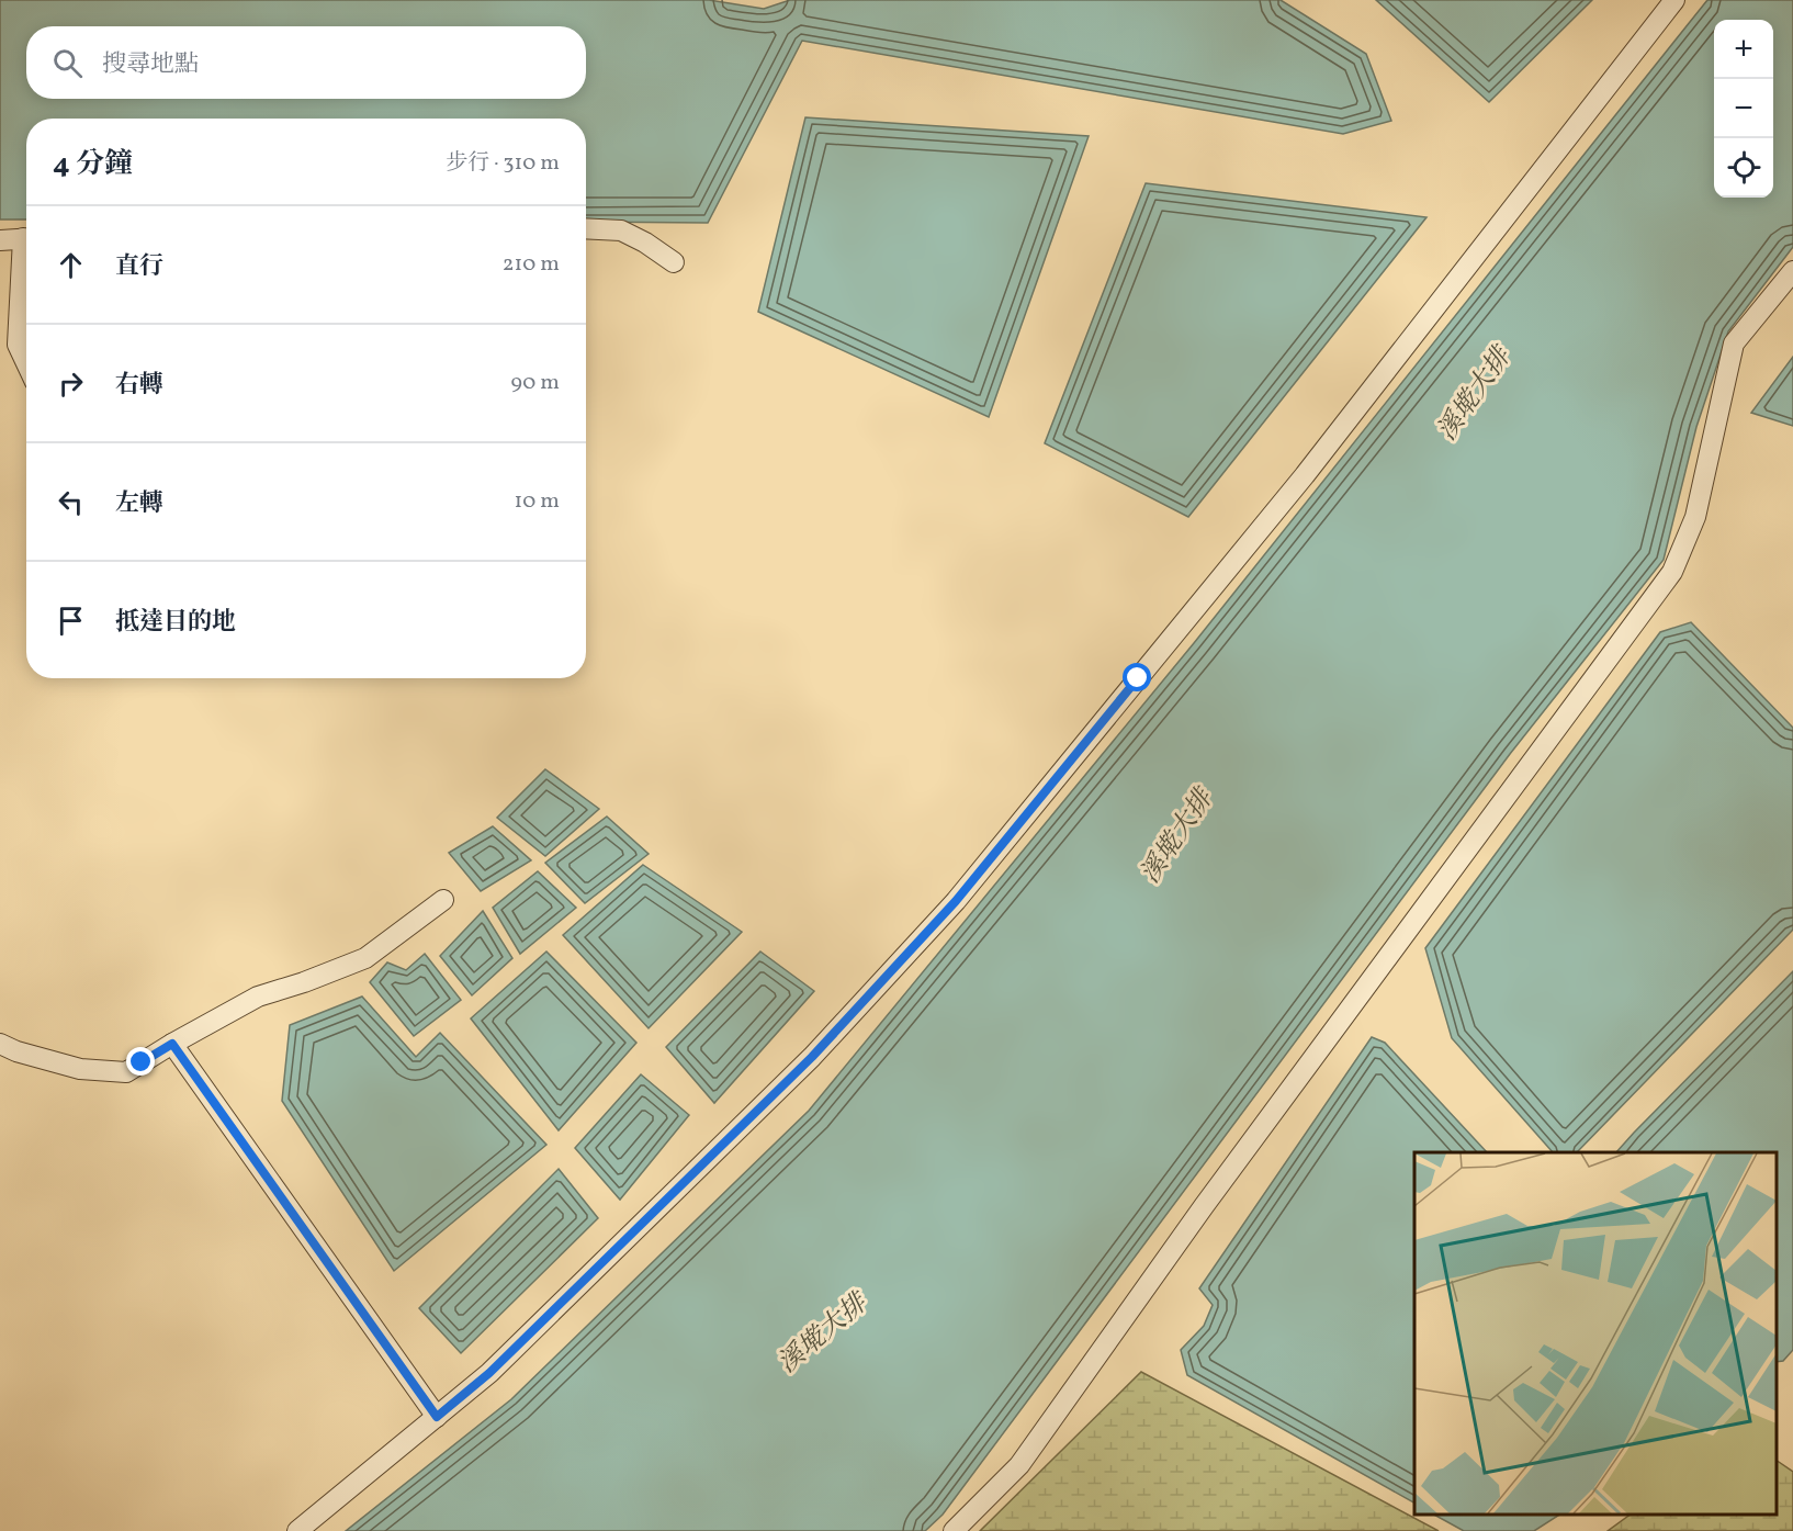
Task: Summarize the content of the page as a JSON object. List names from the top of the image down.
{
  "water": ["溪墘大排"],
  "page": {
    "map_buttons": ["+", "−"],
    "search": "搜尋地點",
    "heading": ["4 分鐘", "步行 · 310 m"],
    "list": [
      ["直行", "210 m"],
      ["右轉", "90 m"],
      ["左轉", "10 m"],
      "抵達目的地"
    ]
  }
}
